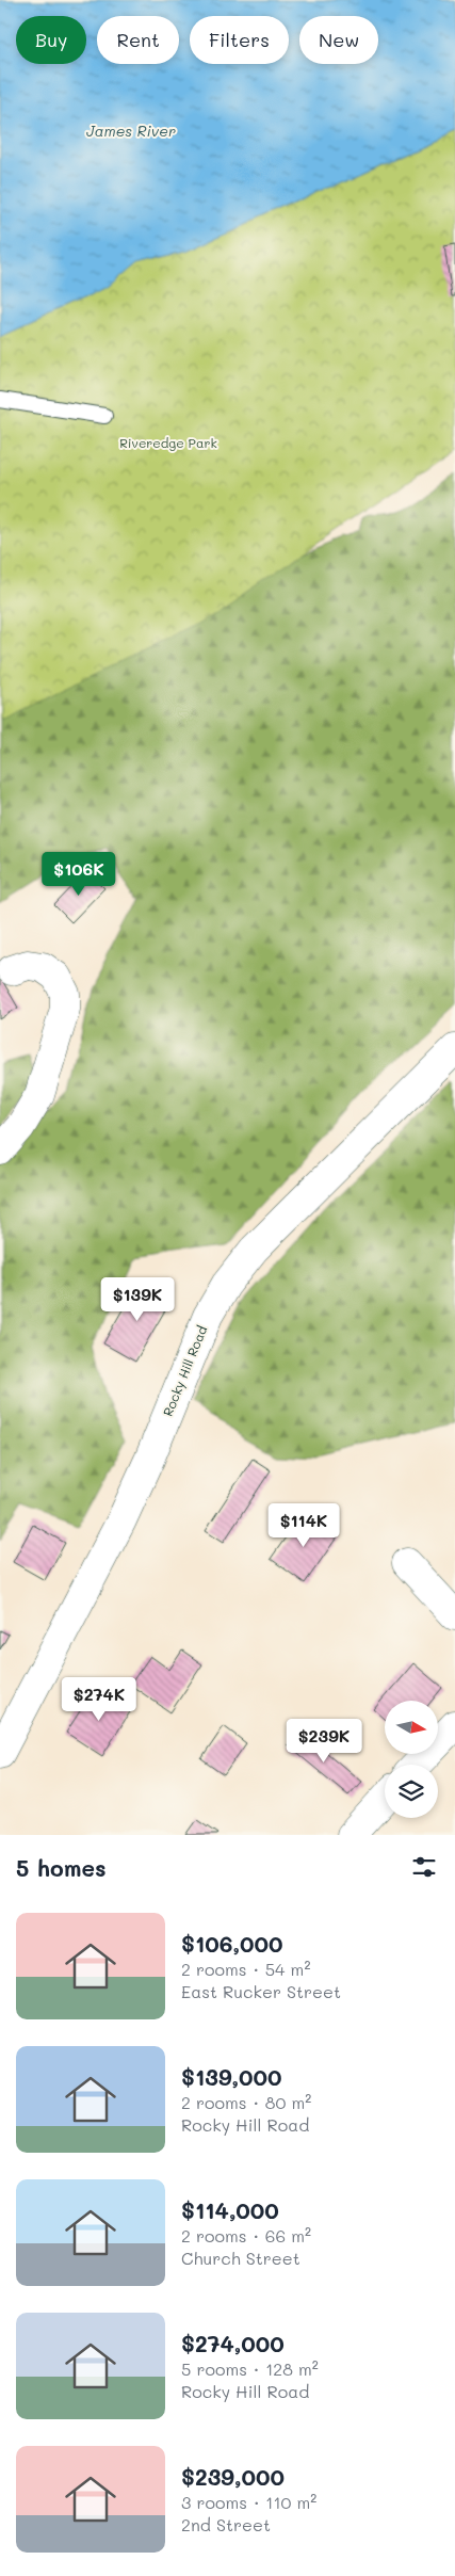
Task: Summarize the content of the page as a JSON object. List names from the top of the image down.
{
  "streets": {
    "street": ["Rocky Hill Road"]
  },
  "water": ["James River"],
  "parks": ["Riveredge Park"],
  "north": "right",
  "page": {
    "chip": [
      "Buy",
      "Rent",
      "Filters",
      "New"
    ],
    "price": [
      "$106K",
      "$139K",
      "$114K",
      "$274K",
      "$239K"
    ],
    "heading": "5 homes",
    "list": [
      {
        "name": "$106,000",
        "note": "2 rooms · 54 m² · East Rucker Street"
      },
      {
        "name": "$139,000",
        "note": "2 rooms · 80 m² · Rocky Hill Road"
      },
      {
        "name": "$114,000",
        "note": "2 rooms · 66 m² · Church Street"
      },
      {
        "name": "$274,000",
        "note": "5 rooms · 128 m² · Rocky Hill Road"
      },
      {
        "name": "$239,000",
        "note": "3 rooms · 110 m² · 2nd Street"
      }
    ]
  }
}
